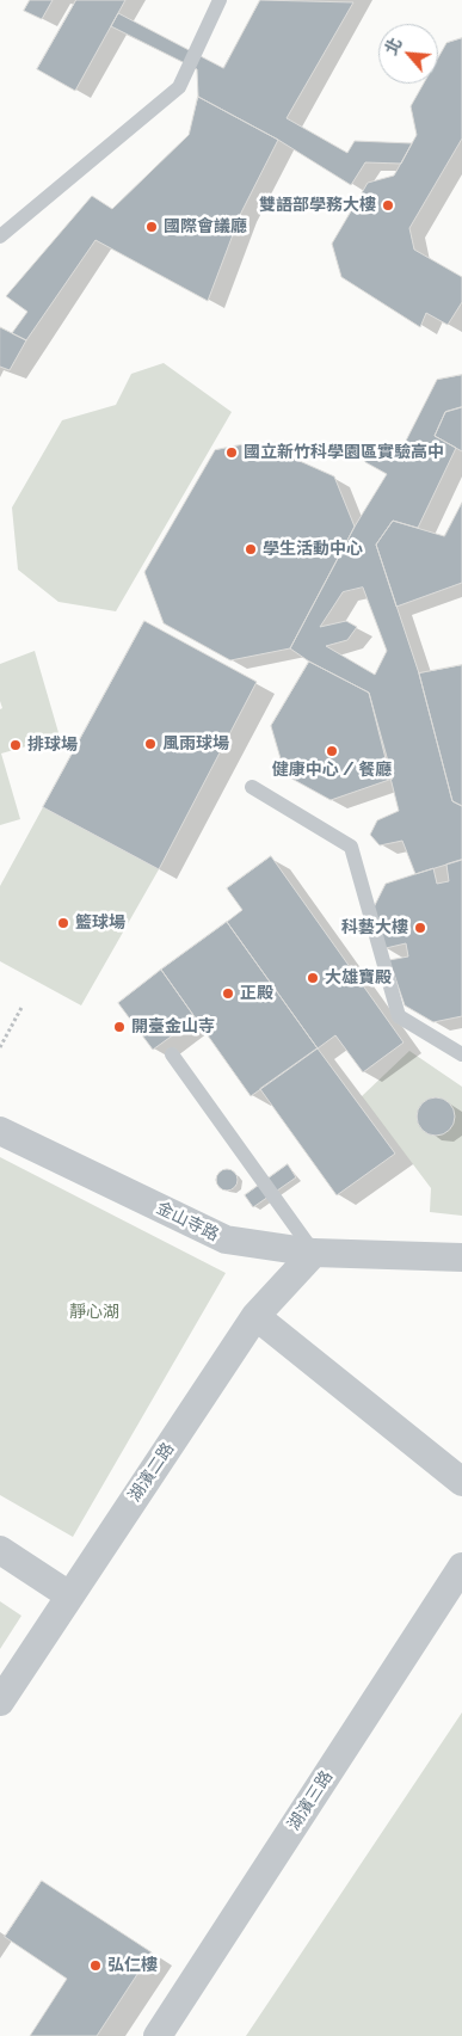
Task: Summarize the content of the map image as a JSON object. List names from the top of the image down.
{
  "streets": {
    "street": ["金山寺路", "湖濱二路", "湖濱三路"]
  },
  "crossings": [
    ["金山寺路", "湖濱二路"]
  ],
  "parks": ["靜心湖"],
  "places": [
    "雙語部學務大樓",
    "國際會議廳",
    "國立新竹科學園區實驗高中",
    "學生活動中心",
    "風雨球場",
    "排球場",
    "健康中心 / 餐廳",
    "籃球場",
    "科藝大樓",
    "大雄寶殿",
    "正殿",
    "開臺金山寺",
    "弘仁樓"
  ],
  "north": "top left"
}
